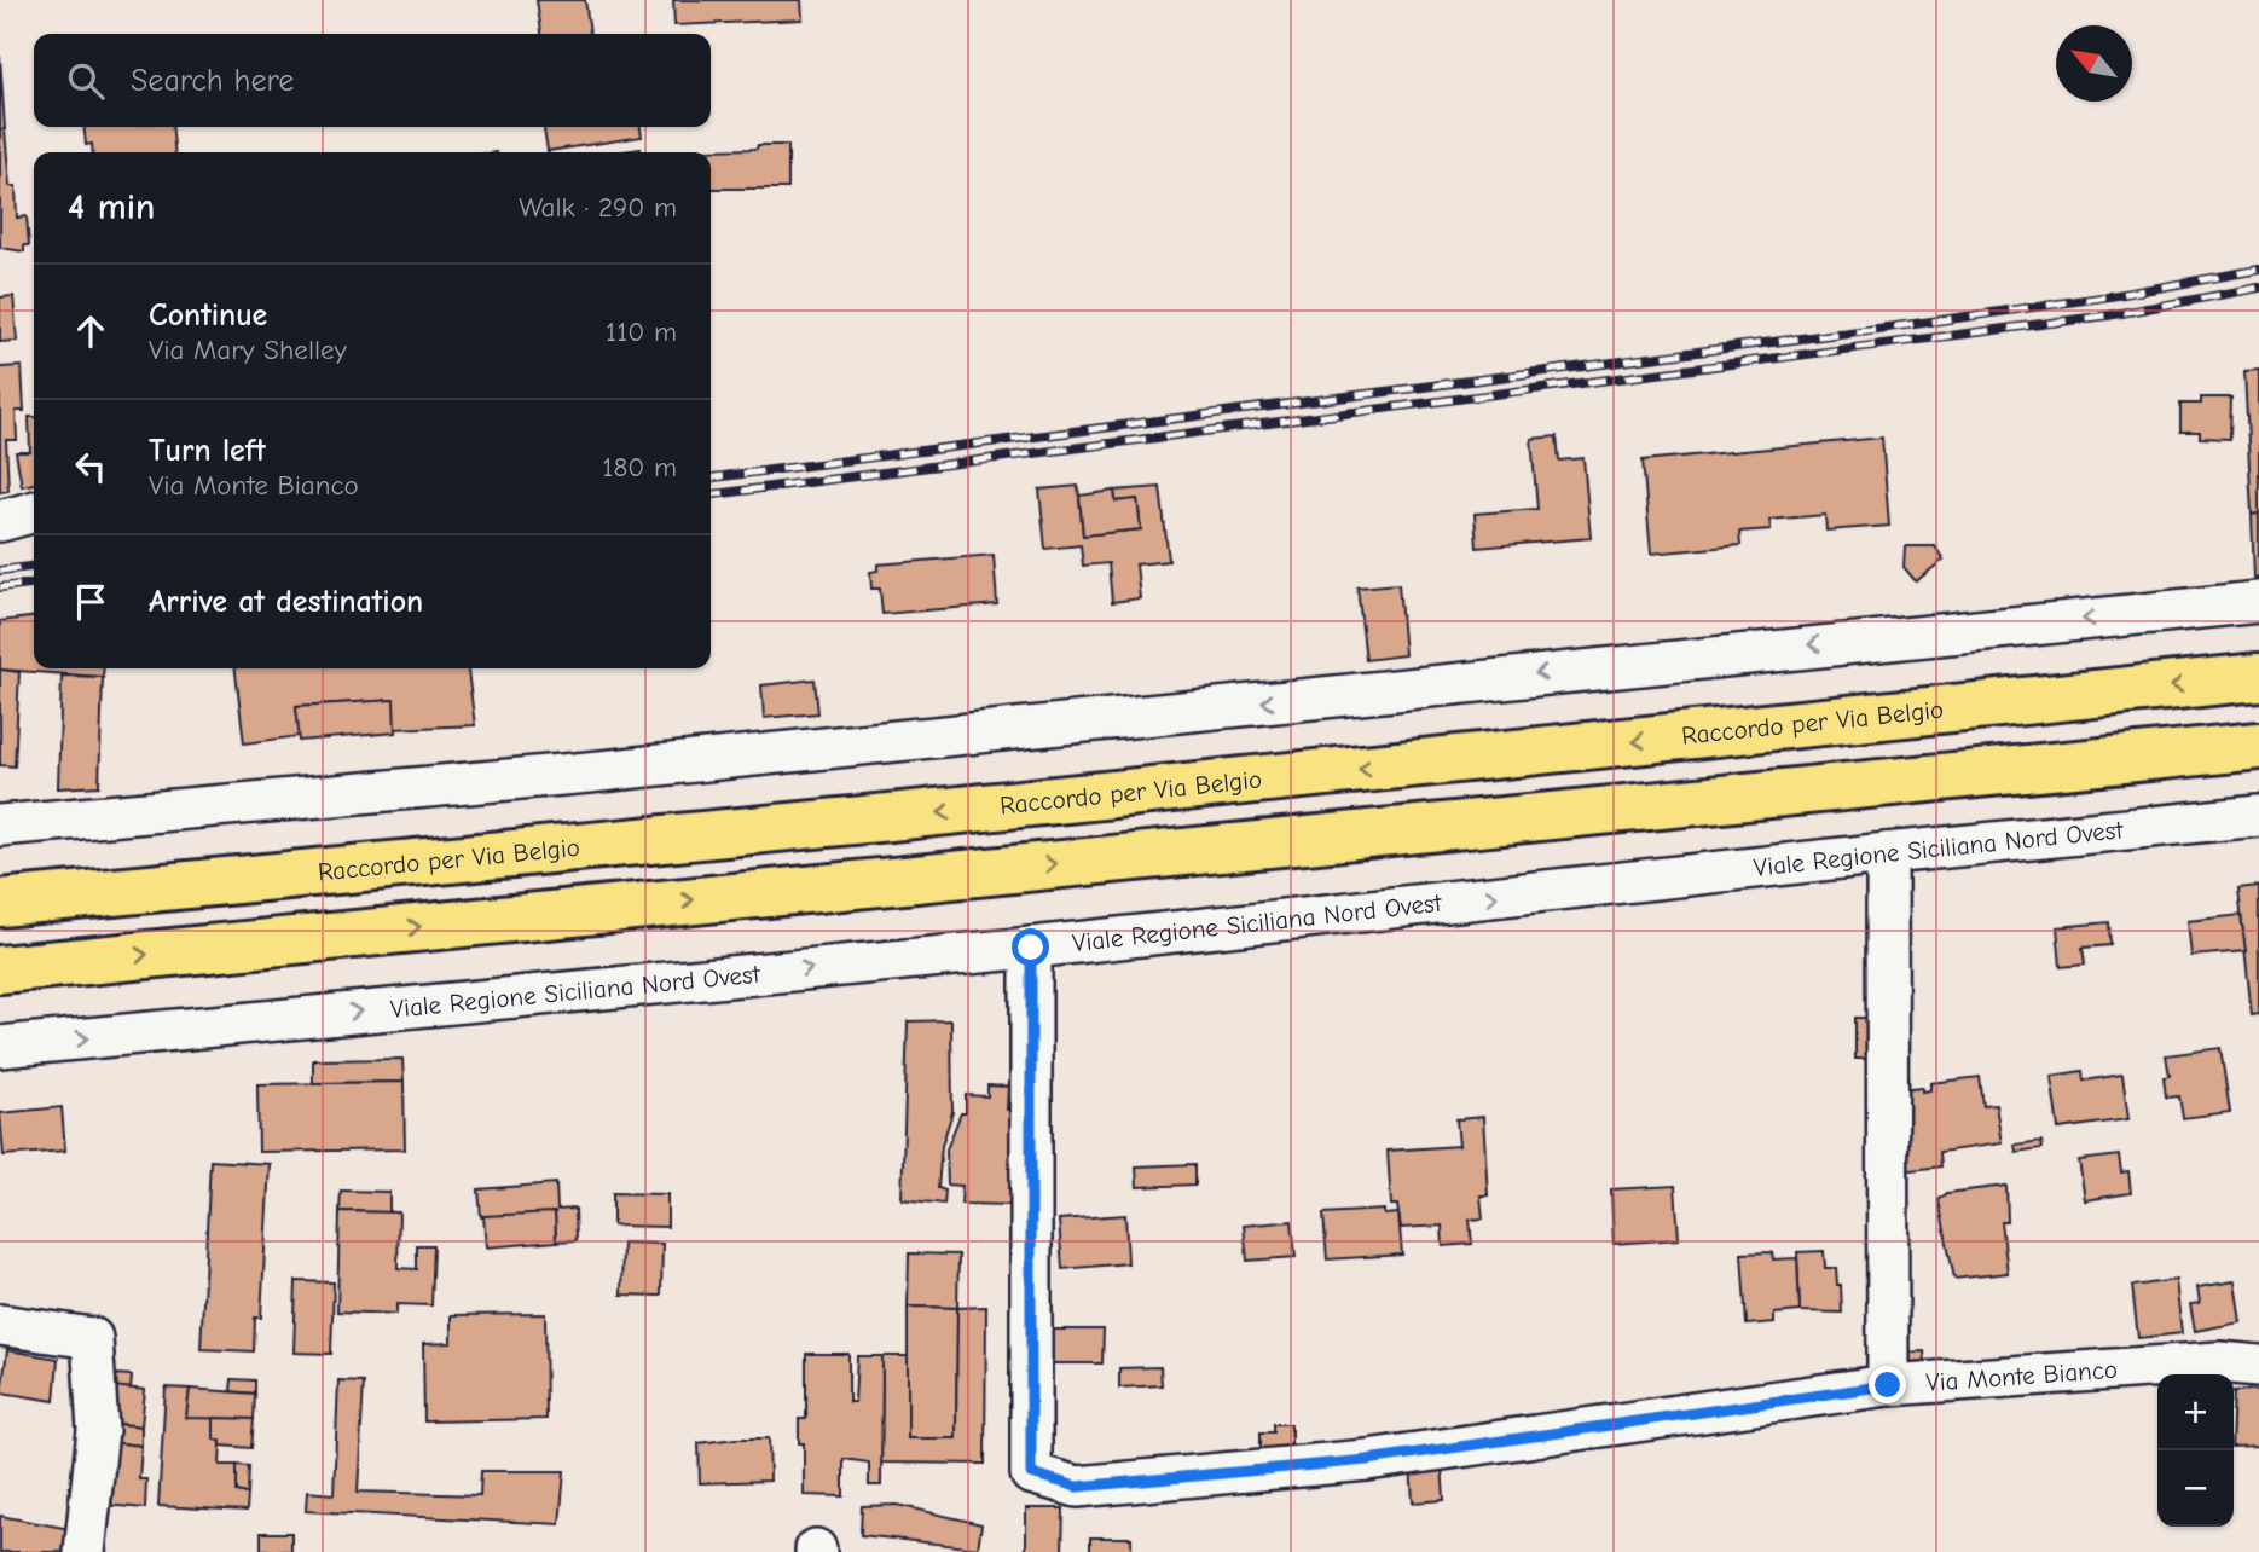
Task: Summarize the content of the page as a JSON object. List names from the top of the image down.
{
  "streets": {
    "highway": ["Raccordo per Via Belgio"],
    "street": ["Viale Regione Siciliana Nord Ovest", "Via Monte Bianco"]
  },
  "crossings": [
    ["Viale Regione Siciliana Nord Ovest", "Via Monte Bianco"]
  ],
  "north": "top left",
  "page": {
    "search": "Search here",
    "heading": ["4 min", "Walk · 290 m"],
    "list": [
      ["Continue", "Via Mary Shelley", "110 m"],
      ["Turn left", "Via Monte Bianco", "180 m"],
      "Arrive at destination"
    ],
    "map_buttons": ["+", "−"]
  }
}
